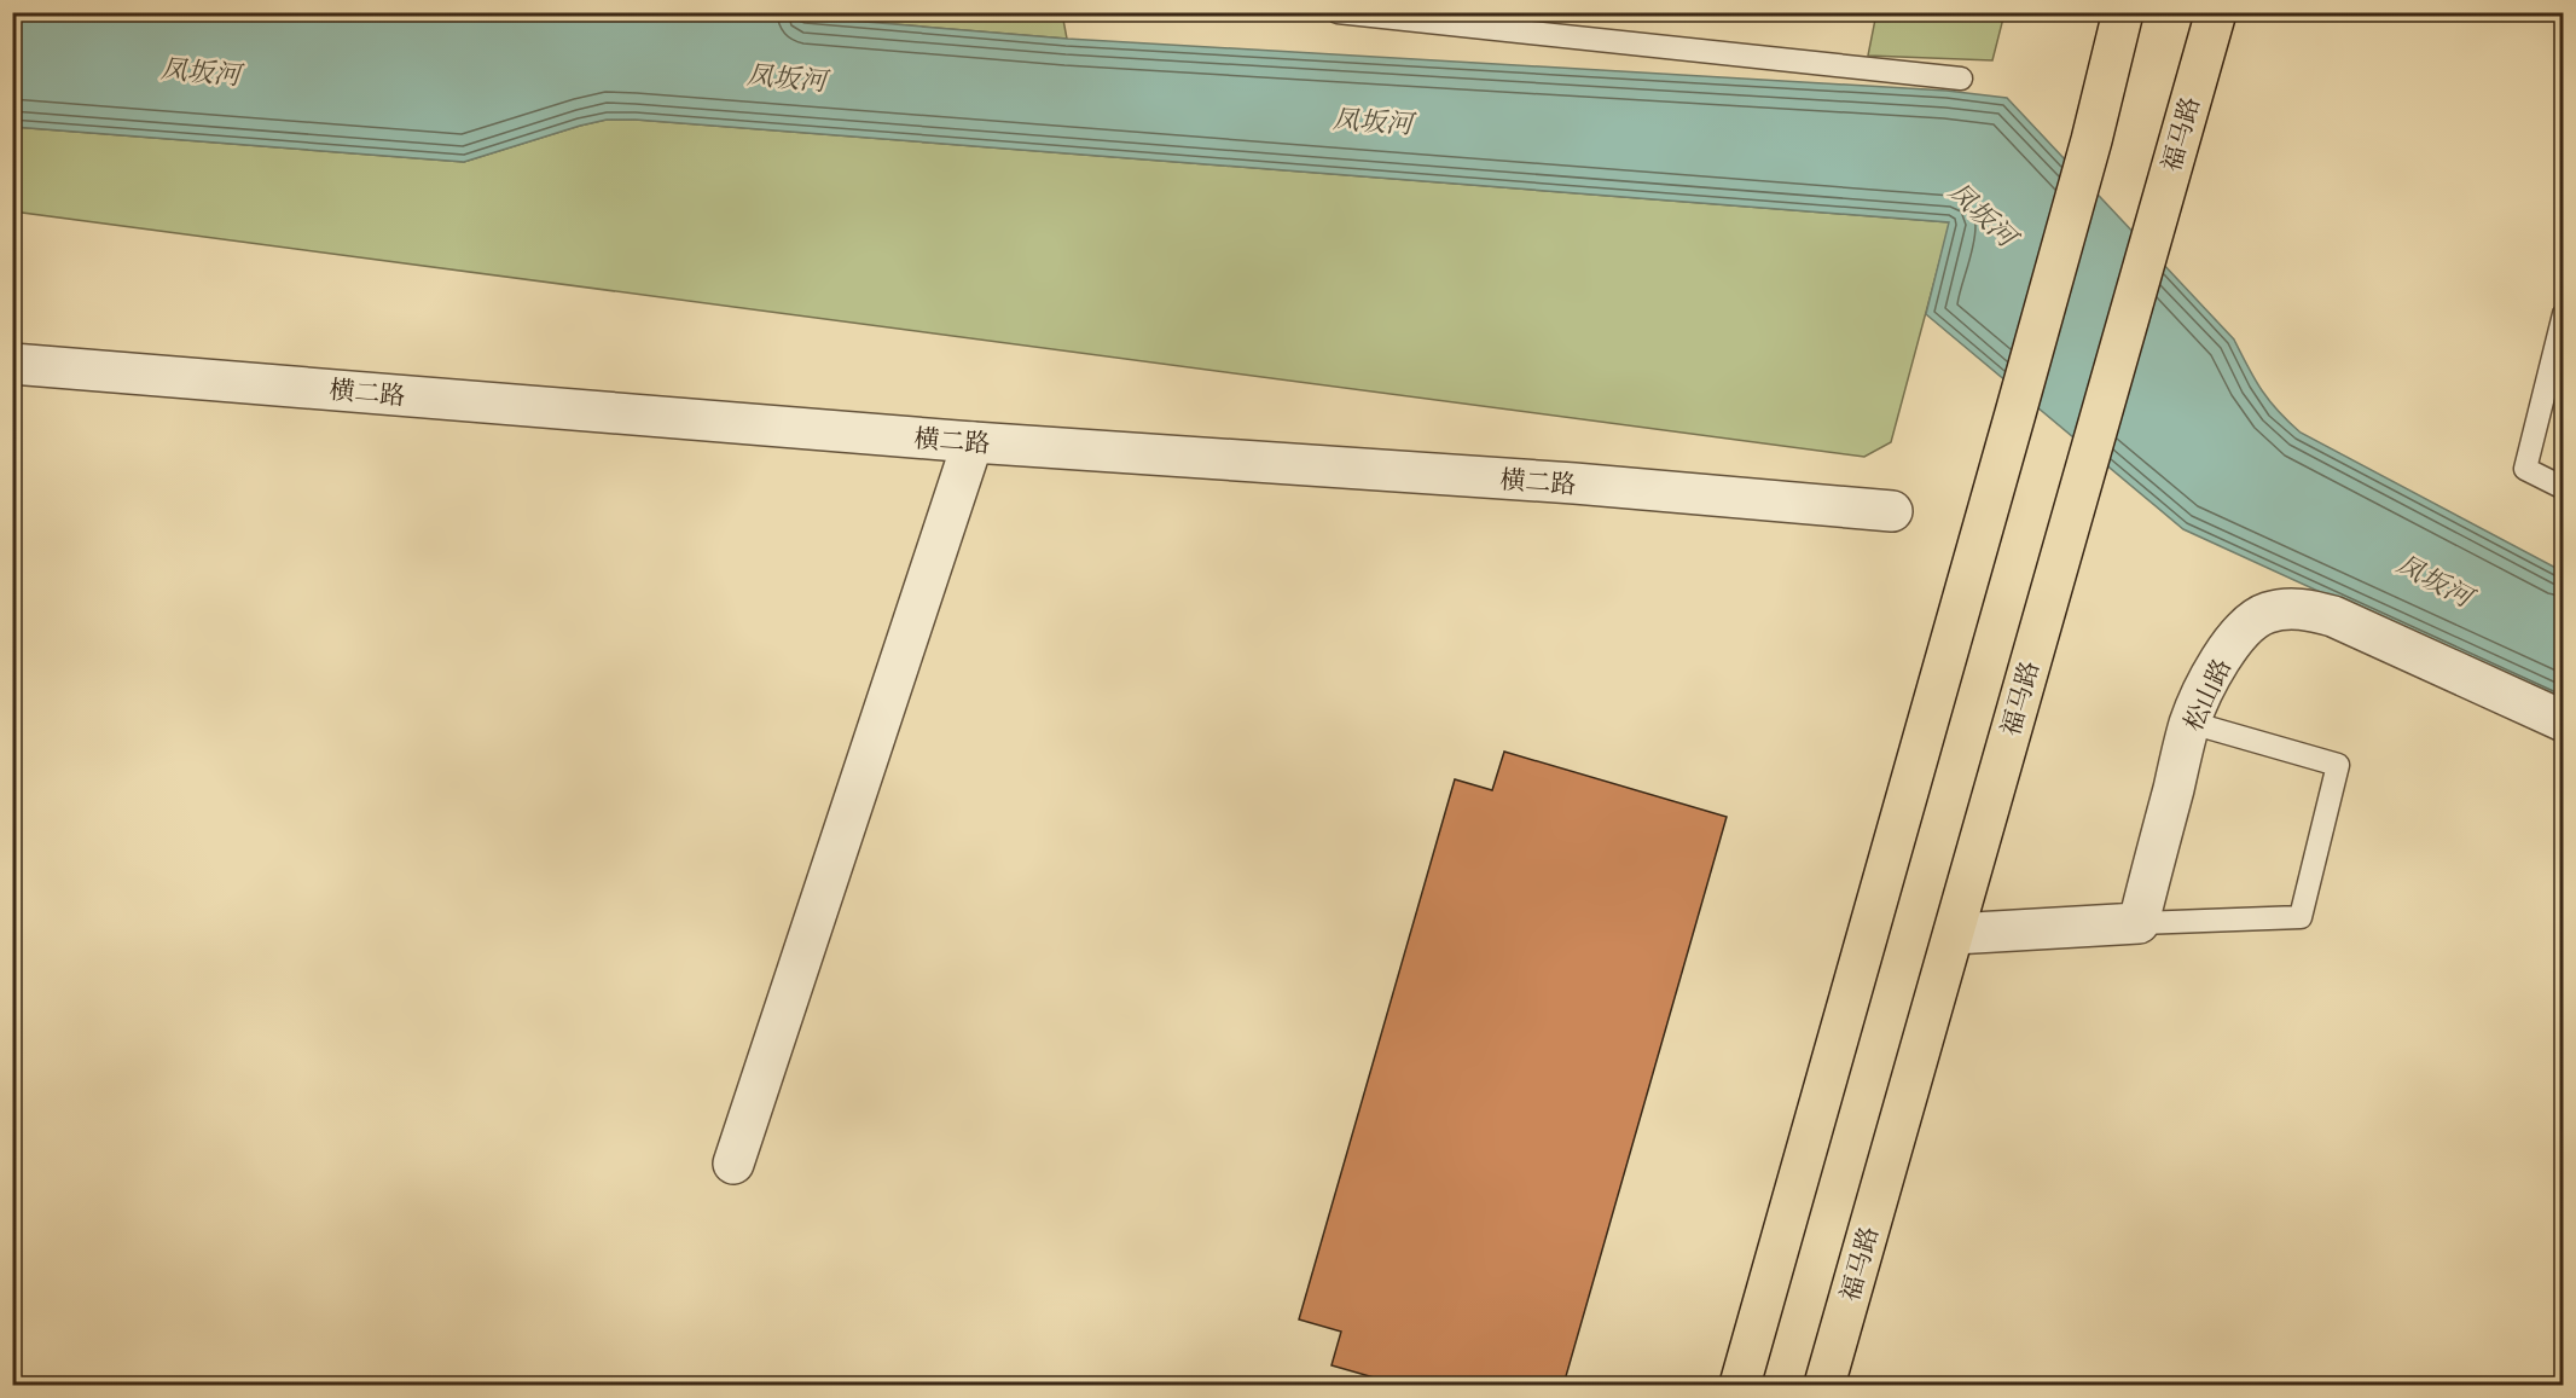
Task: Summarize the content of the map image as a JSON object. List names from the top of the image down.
{
  "streets": {
    "main road": ["福马路"],
    "street": ["横二路", "松山路"]
  },
  "water": ["凤坂河"]
}
